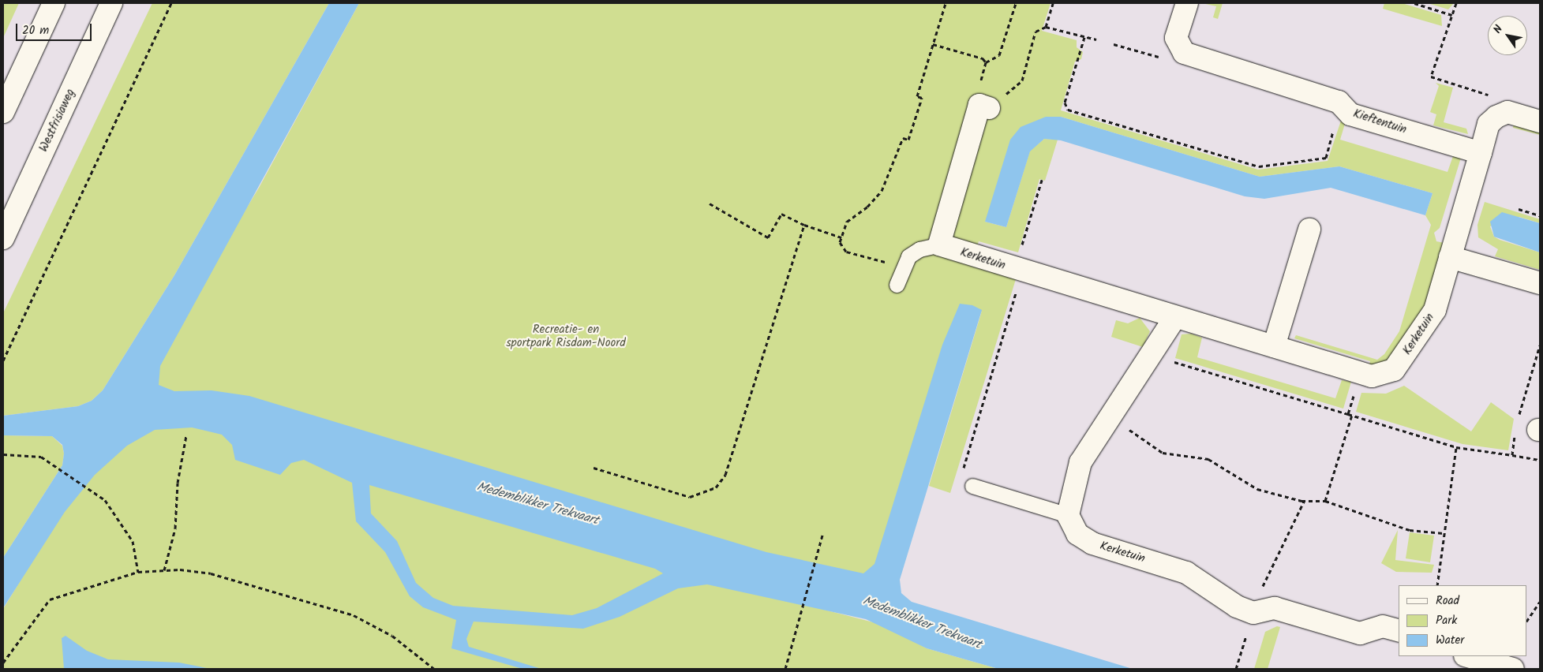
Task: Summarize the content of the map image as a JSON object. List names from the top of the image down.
{
  "streets": {
    "main road": ["Westfrisiaweg", "Kieftentuin", "Kerketuin"]
  },
  "crossings": [
    ["Kieftentuin", "Kerketuin"]
  ],
  "water": ["Medemblikker Trekvaart"],
  "parks": ["Recreatie- en sportpark Risdam-Noord"],
  "legend": ["Road", "Park", "Water"],
  "scale_bar": "20 m",
  "north": "top left"
}
